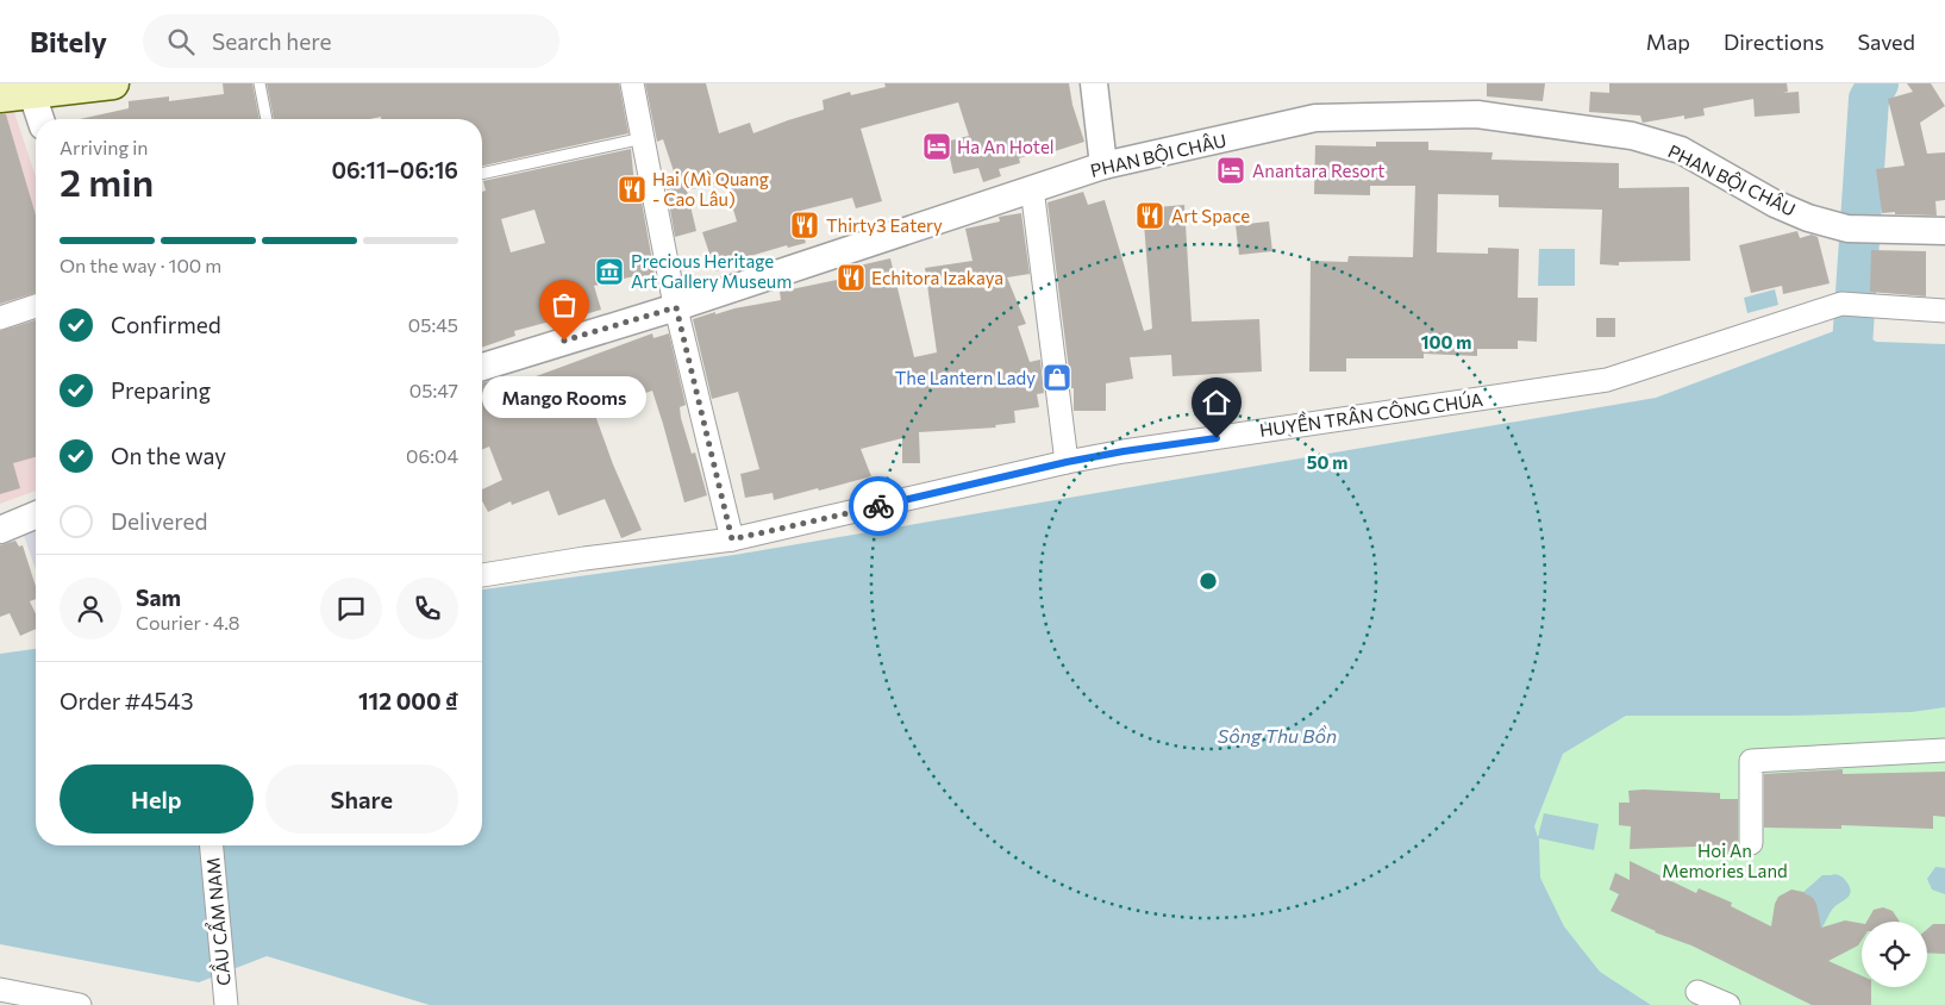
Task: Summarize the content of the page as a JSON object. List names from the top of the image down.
{
  "streets": {
    "street": ["PHAN BỘI CHÂU", "HUYỀN TRÂN CÔNG CHÚA", "CẦU CẨM NAM"]
  },
  "water": ["Sông Thu Bồn"],
  "parks": ["Hoi An Memories Land"],
  "places": {
    "hotel": ["Ha An Hotel", "Anantara Resort"],
    "restaurant": [
      "Hai (Mì Quang - Cao Lâu)",
      "Art Space",
      "Thirty3 Eatery",
      "Echitora Izakaya"
    ],
    "museum": ["Precious Heritage Art Gallery Museum"],
    "other": ["Mango Rooms"],
    "shop": ["The Lantern Lady"]
  },
  "page": {
    "header": "Bitely",
    "search": "Search here",
    "nav": ["Map", "Directions", "Saved"],
    "heading": ["2 min", "Arriving in", "06:11–06:16"],
    "panel": [
      "Sam",
      "Courier · 4.8",
      "Order #4543",
      "112 000 ₫"
    ],
    "bar": "On the way · 100 m",
    "list": [
      ["Confirmed", "05:45"],
      ["Preparing", "05:47"],
      ["On the way", "06:04"],
      "Delivered"
    ],
    "bubble": "Mango Rooms",
    "buttons": ["Help", "Share"]
  },
  "rings": ["100 m", "50 m"]
}
